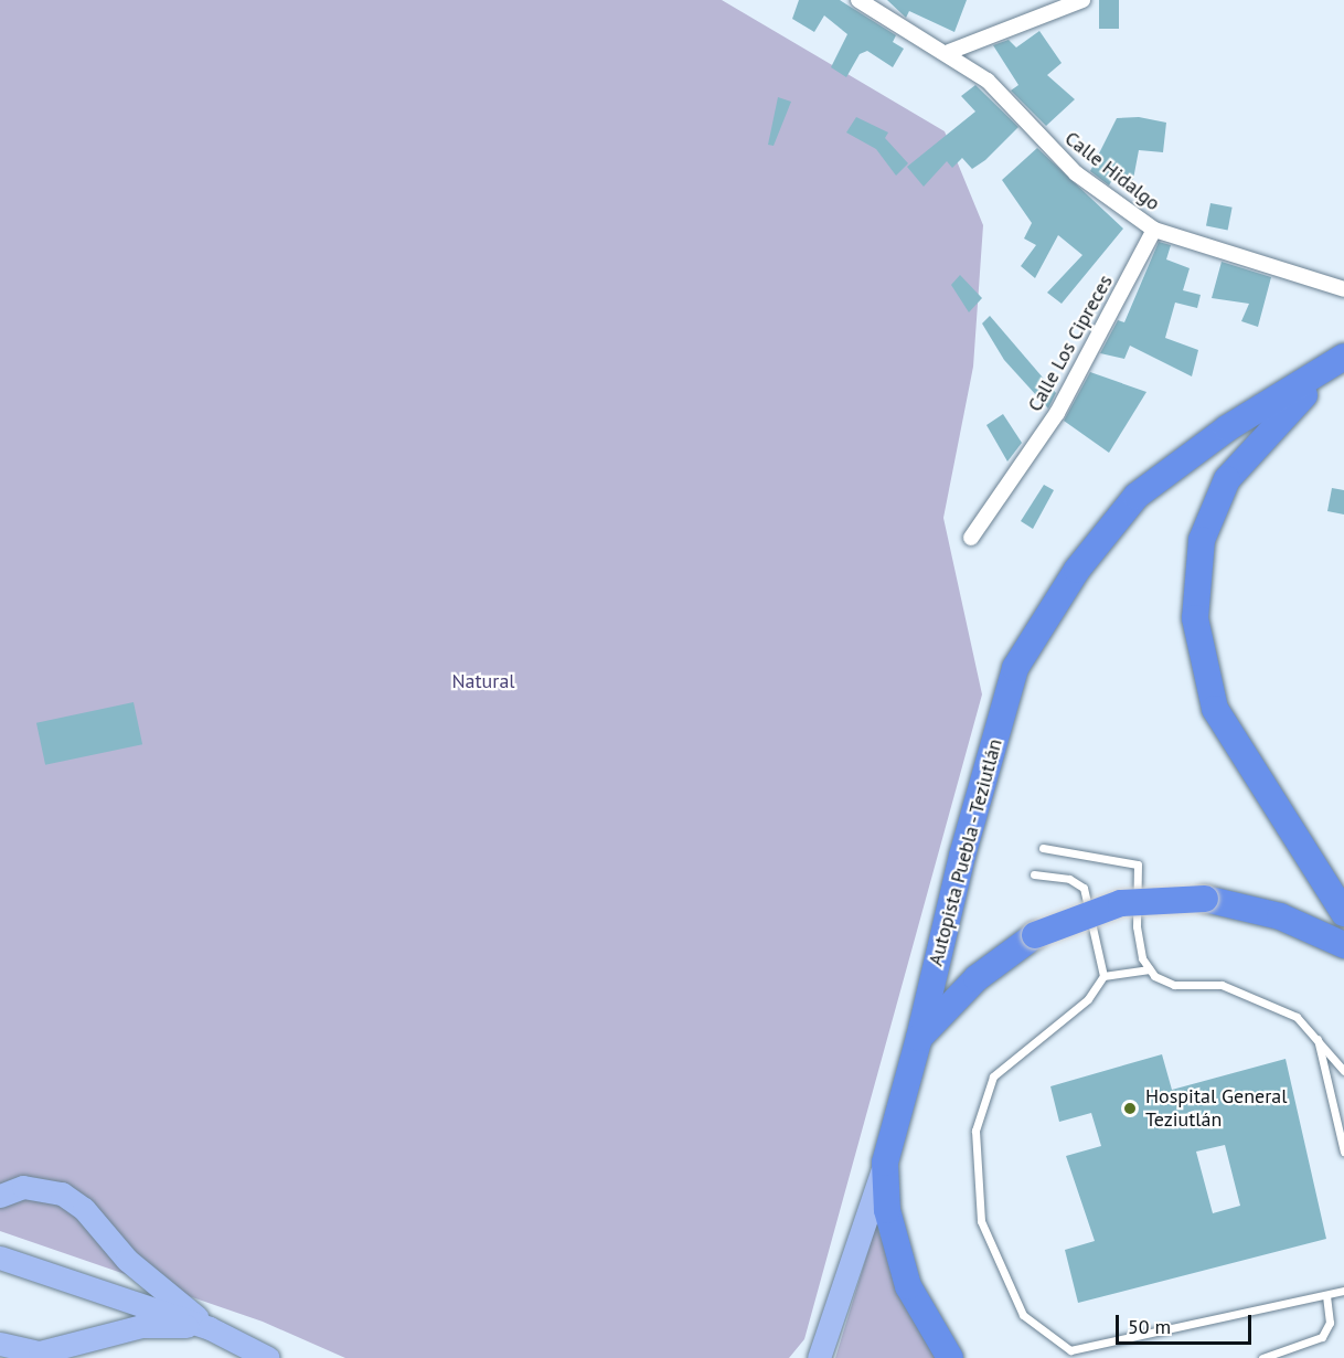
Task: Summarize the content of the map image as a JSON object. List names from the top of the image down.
{
  "streets": {
    "highway": ["Autopista Puebla - Teziutlán"],
    "street": ["Calle Hidalgo", "Calle Los Cipreces"]
  },
  "crossings": [
    ["Calle Hidalgo", "Calle Los Cipreces"]
  ],
  "parks": ["Natural"],
  "places": ["Hospital General Teziutlán"],
  "scale_bar": "50 m"
}
